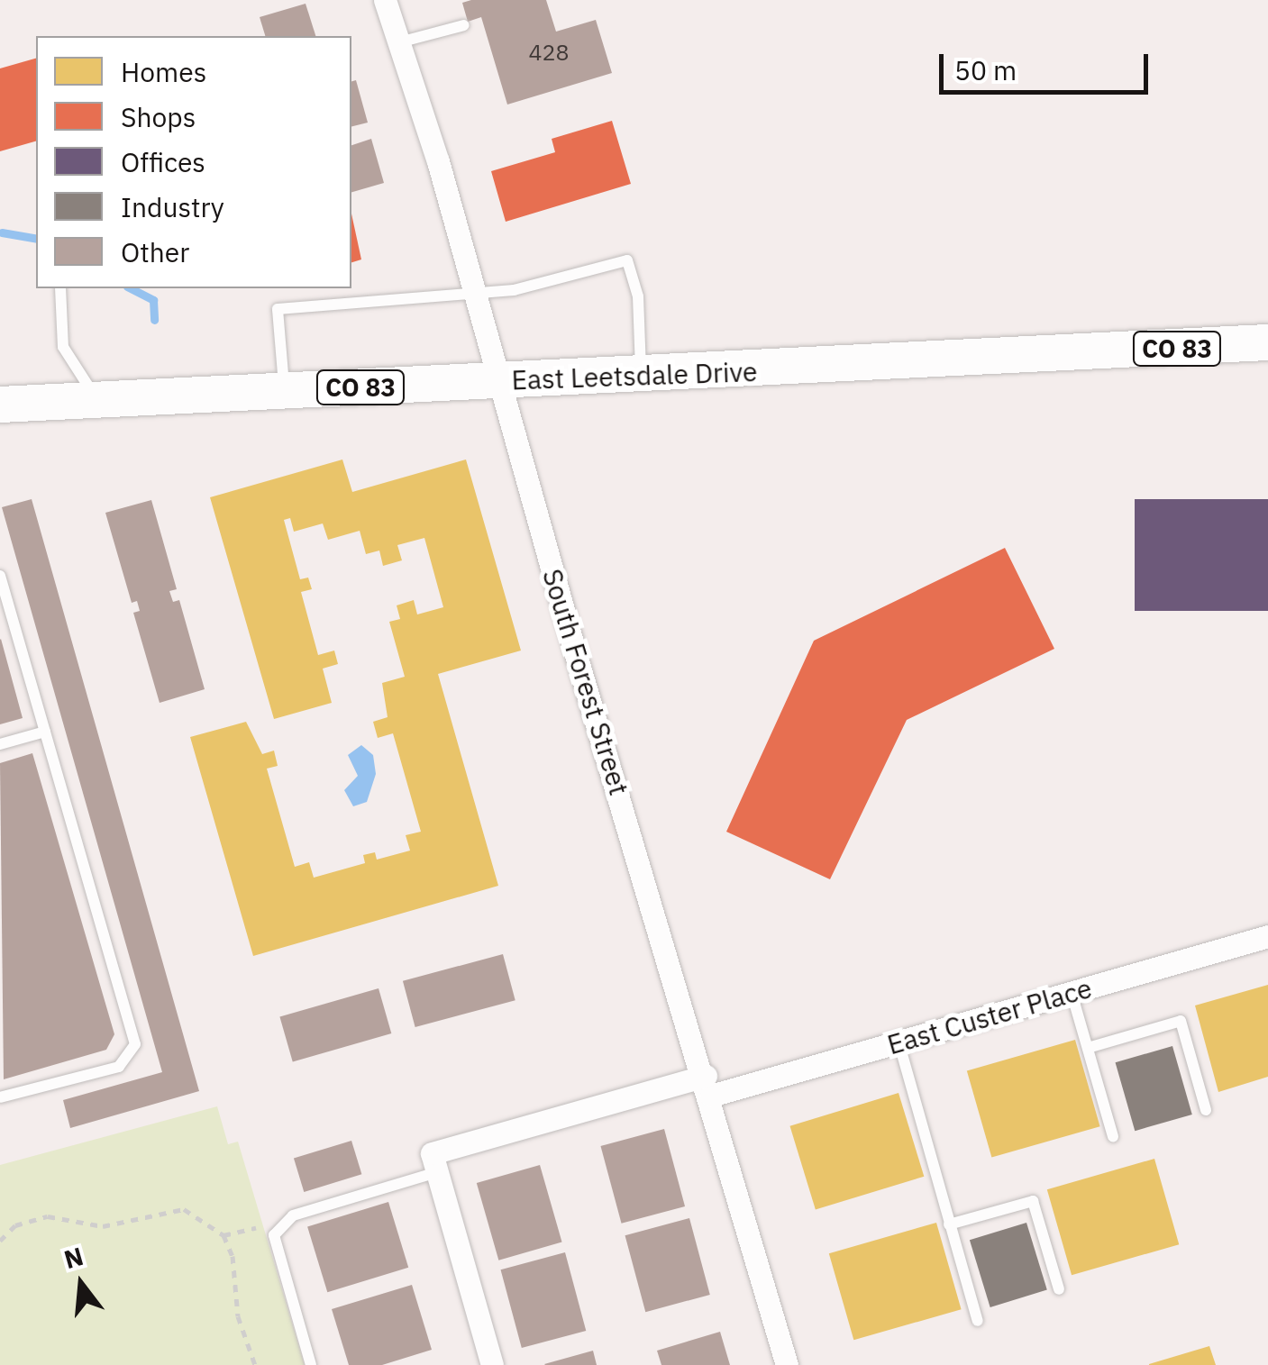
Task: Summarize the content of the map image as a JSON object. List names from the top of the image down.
{
  "streets": {
    "main road": ["CO 83", "East Leetsdale Drive"],
    "street": ["South Forest Street", "East Custer Place"]
  },
  "crossings": [
    ["East Leetsdale Drive", "South Forest Street"],
    ["South Forest Street", "East Custer Place"]
  ],
  "house_numbers": ["428"],
  "legend": [
    "Homes",
    "Shops",
    "Offices",
    "Industry",
    "Other"
  ],
  "scale_bar": "50 m",
  "north": "top"
}
